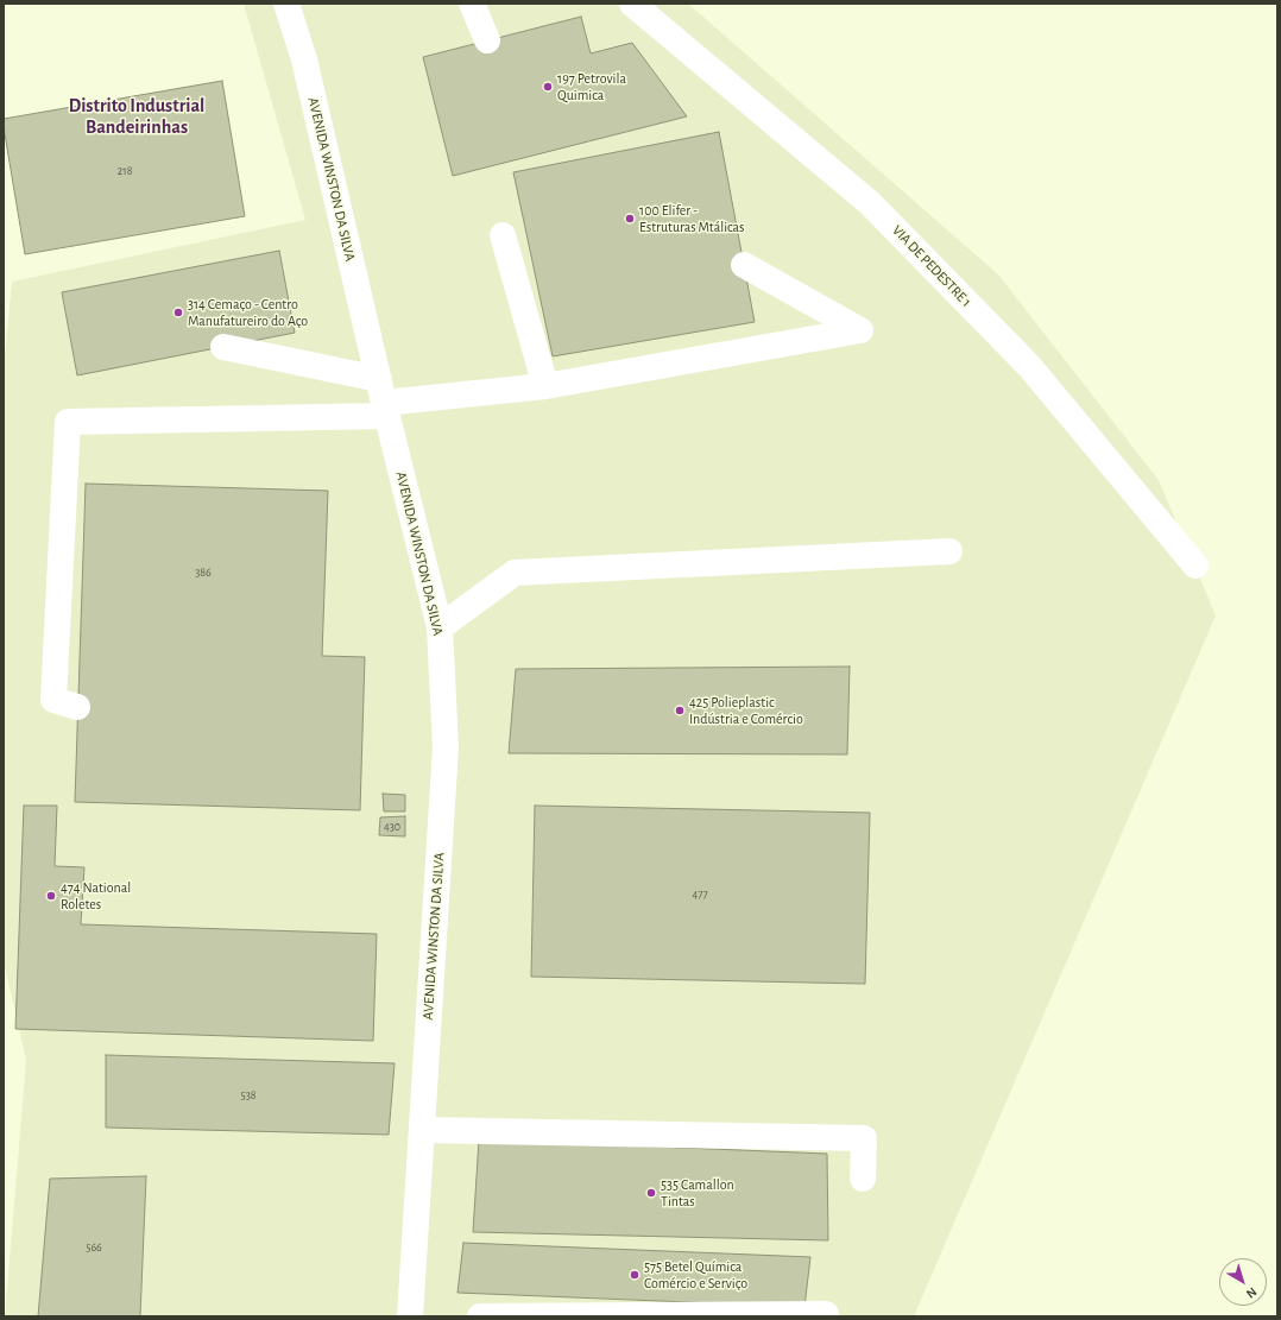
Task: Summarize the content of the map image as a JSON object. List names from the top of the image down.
{
  "streets": {
    "street": ["AVENIDA WINSTON DA SILVA", "VIA DE PEDESTRE 1"]
  },
  "districts": ["Distrito Industrial Bandeirinhas"],
  "places": [
    "197 Petrovila Quimica",
    "100 Elifer - Estruturas Mtálicas",
    "314 Cemaço - Centro Manufatureiro do Aço",
    "425 Polieplastic Indústria e Comércio",
    "474 National Roletes",
    "535 Camallon Tintas",
    "575 Betel Química Comércio e Serviço"
  ],
  "house_numbers": [
    "218",
    "386",
    "430",
    "477",
    "538",
    "566"
  ],
  "north": "bottom right"
}
